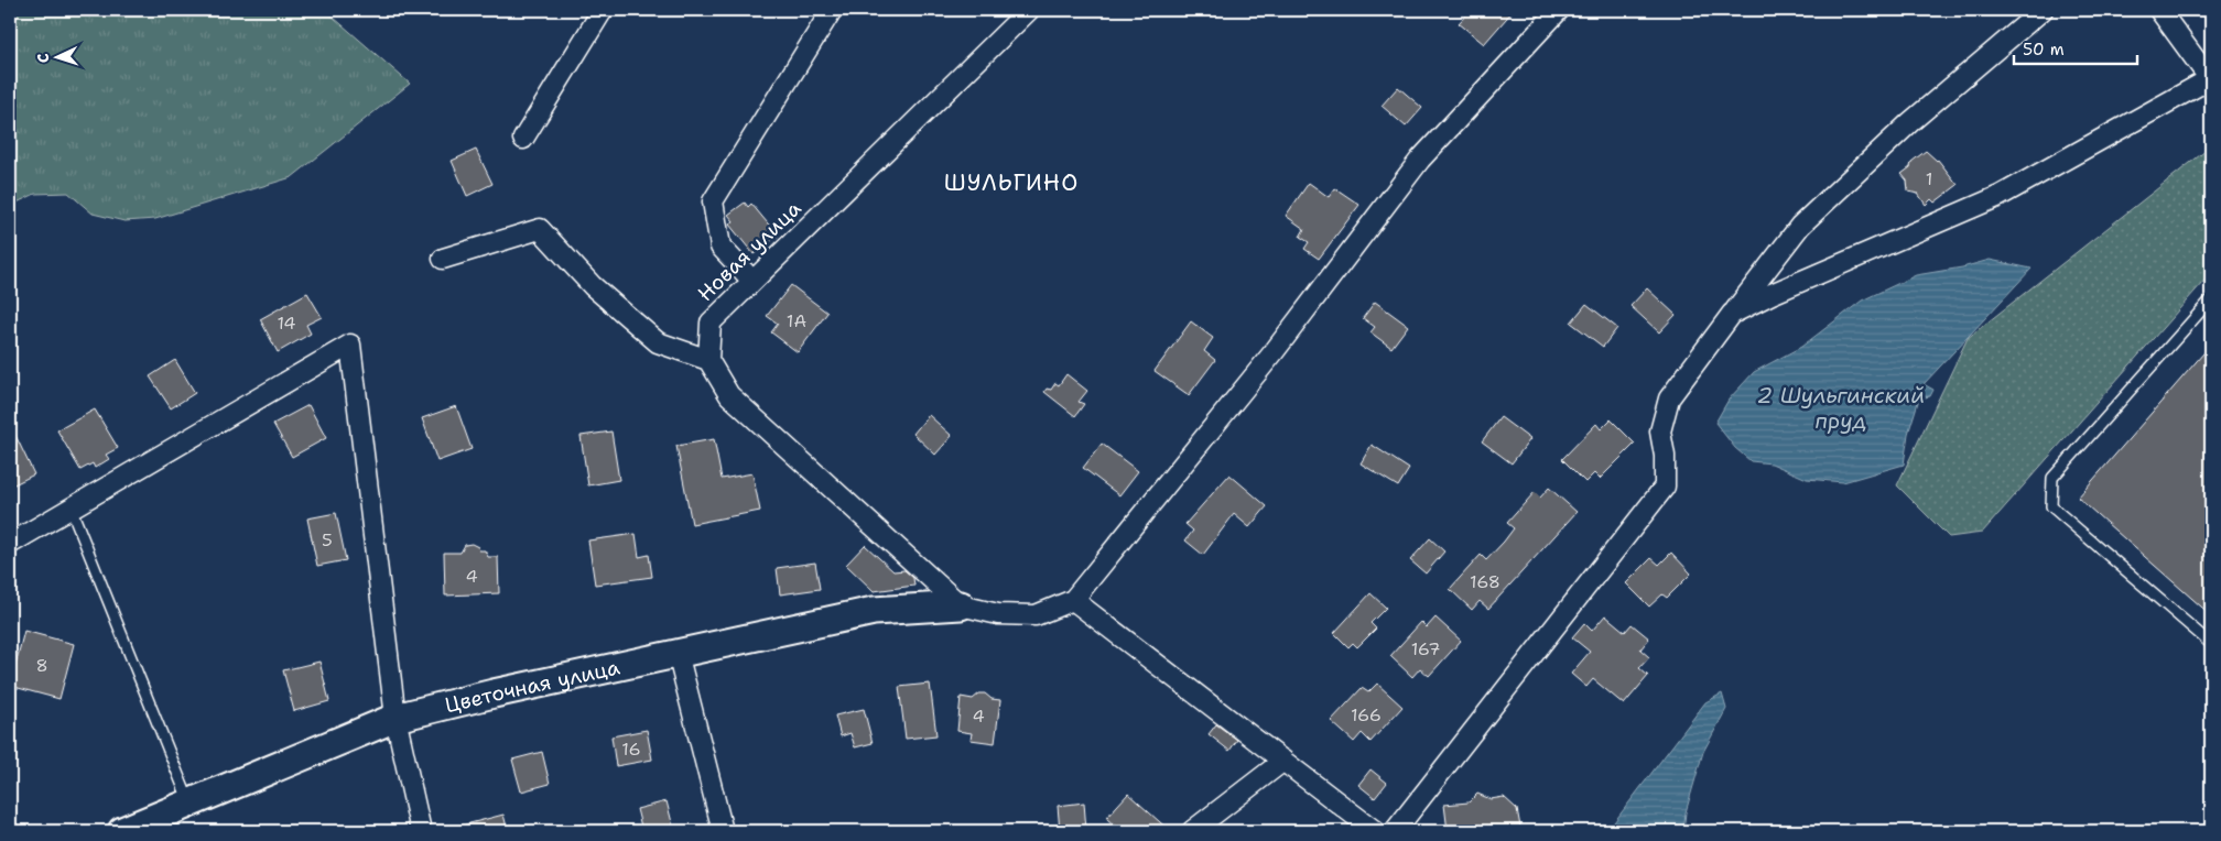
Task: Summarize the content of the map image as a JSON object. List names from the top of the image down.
{
  "streets": {
    "street": ["Новая улица", "Цветочная улица"]
  },
  "districts": ["ШУЛЬГИНО"],
  "water": ["2 Шульгинский пруд"],
  "house_numbers": [
    "1",
    "1А",
    "14",
    "5",
    "4",
    "168",
    "167",
    "8",
    "166",
    "4",
    "16"
  ],
  "scale_bar": "50 m",
  "north": "left"
}
